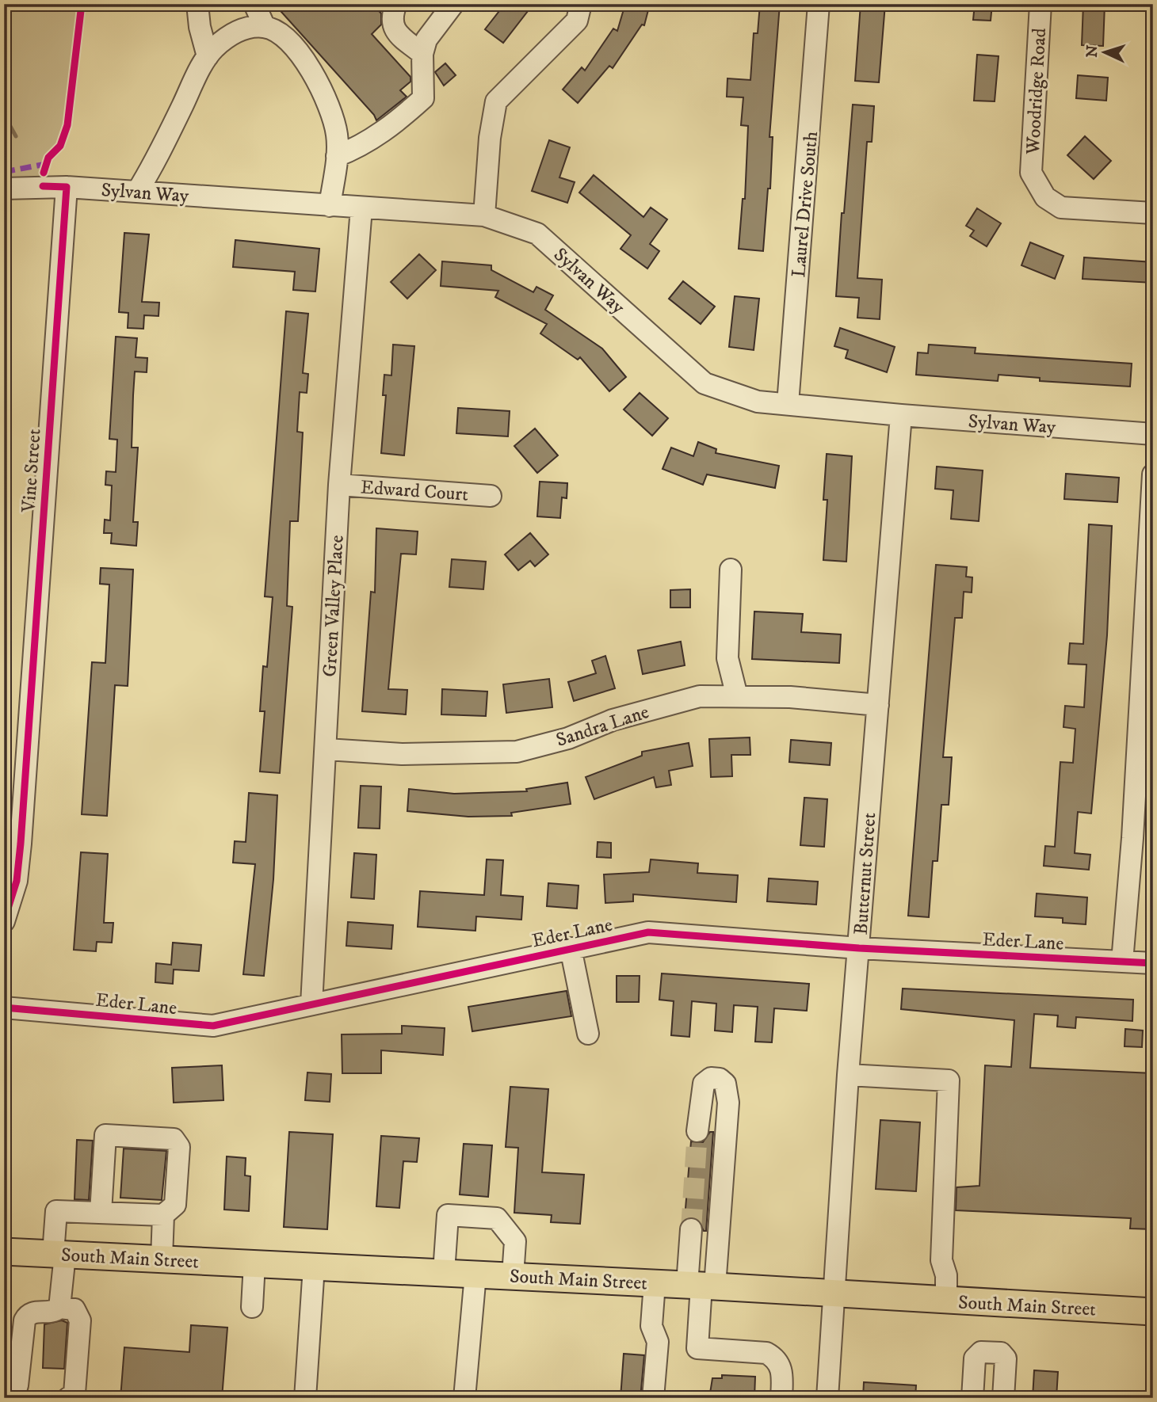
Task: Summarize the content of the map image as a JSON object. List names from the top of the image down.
{
  "streets": {
    "main road": ["South Main Street"],
    "street": [
      "Woodridge Road",
      "Sylvan Way",
      "Laurel Drive South",
      "Vine Street",
      "Edward Court",
      "Green Valley Place",
      "Sandra Lane",
      "Butternut Street",
      "Eder Lane"
    ]
  },
  "crossings": [
    ["Sylvan Way", "Laurel Drive South"],
    ["Sylvan Way", "Vine Street"],
    ["Sylvan Way", "Green Valley Place"],
    ["Sylvan Way", "Butternut Street"],
    ["Edward Court", "Green Valley Place"],
    ["Green Valley Place", "Sandra Lane"],
    ["Green Valley Place", "Eder Lane"],
    ["Sandra Lane", "Butternut Street"],
    ["Butternut Street", "Eder Lane"],
    ["Butternut Street", "South Main Street"]
  ],
  "north": "left"
}
